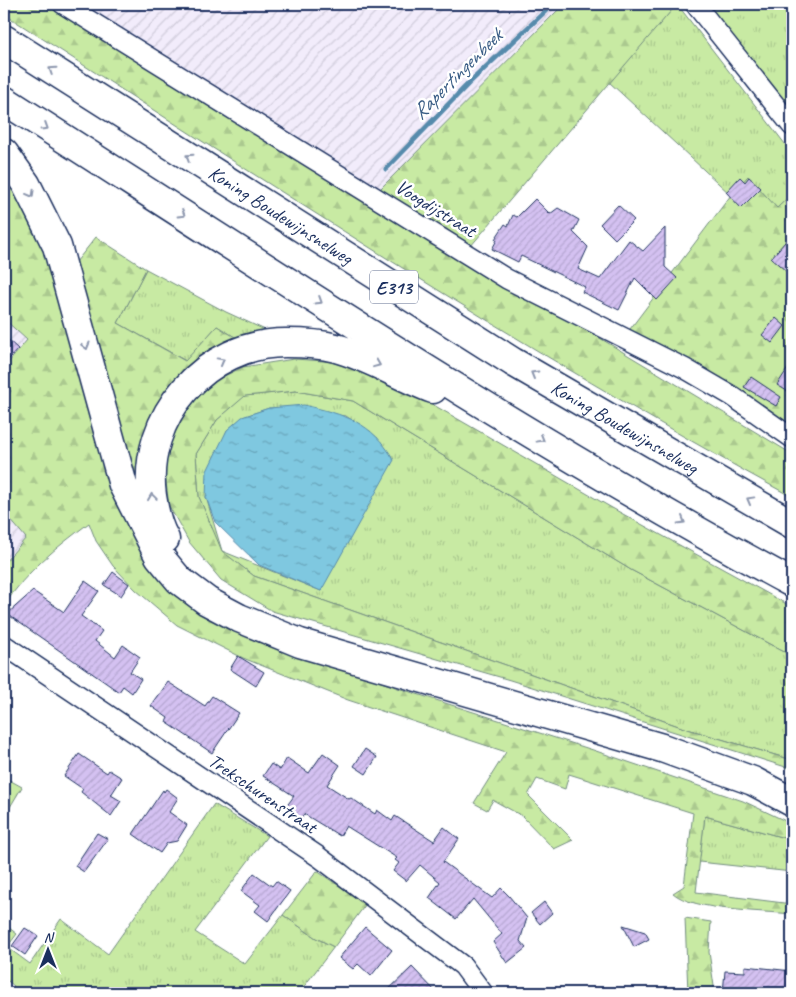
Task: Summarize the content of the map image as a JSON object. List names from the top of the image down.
{
  "streets": {
    "highway": ["Koning Boudewijnsnelweg", "E313"],
    "street": ["Voogdijstraat", "Trekschurenstraat"]
  },
  "water": ["Rapertingenbeek"],
  "north": "top"
}
